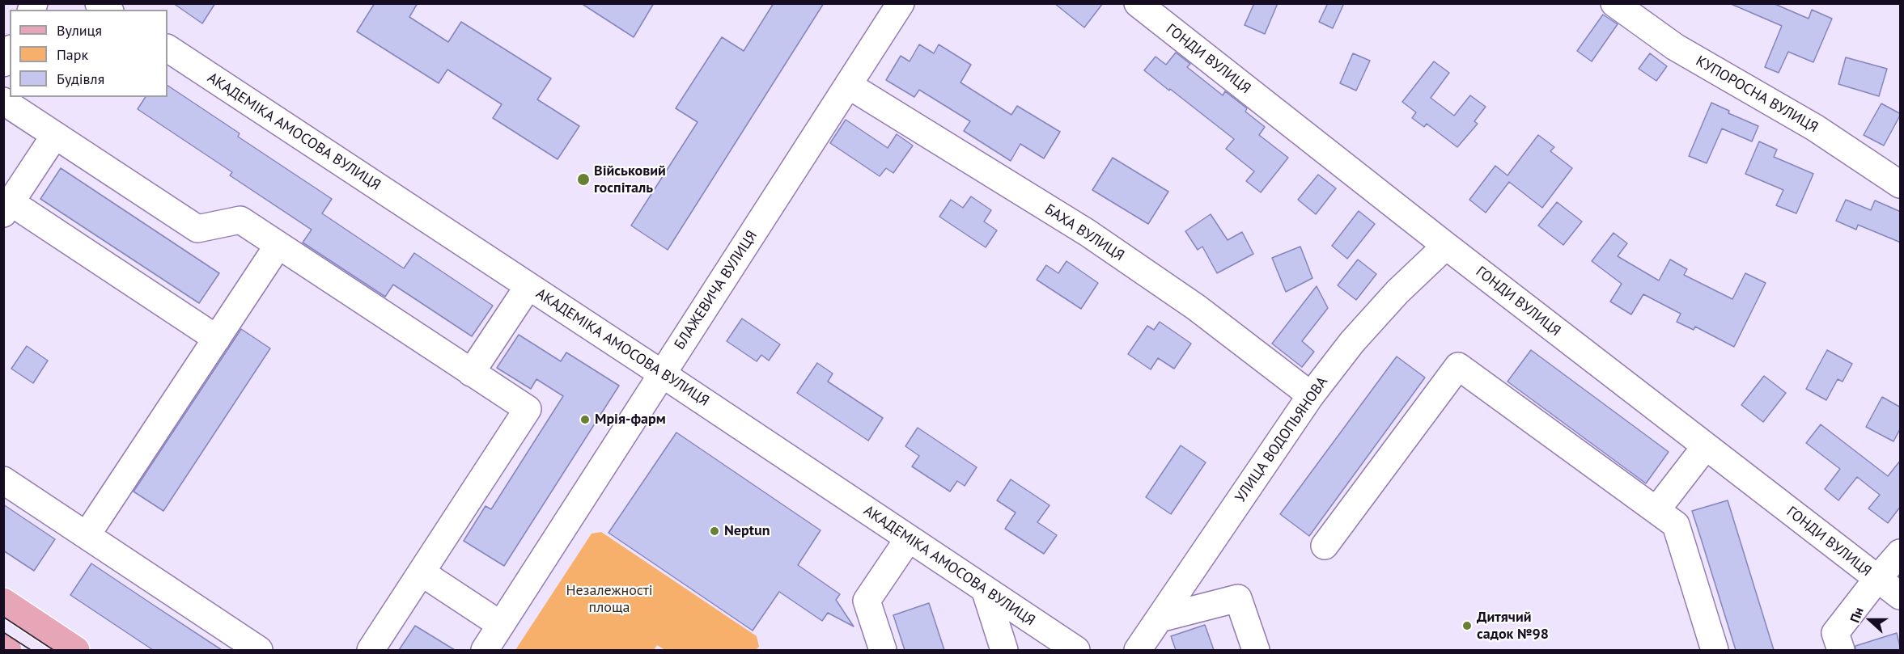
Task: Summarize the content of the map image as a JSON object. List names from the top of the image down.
{
  "streets": {
    "street": [
      "ГОНДИ ВУЛИЦЯ",
      "КУПОРОСНА ВУЛИЦЯ",
      "АКАДЕМІКА АМОСОВА ВУЛИЦЯ",
      "БАХА ВУЛИЦЯ",
      "БЛАЖЕВИЧА ВУЛИЦЯ",
      "УЛИЦА ВОДОПЬЯНОВА"
    ]
  },
  "crossings": [
    ["ГОНДИ ВУЛИЦЯ", "УЛИЦА ВОДОПЬЯНОВА"],
    ["АКАДЕМІКА АМОСОВА ВУЛИЦЯ", "БЛАЖЕВИЧА ВУЛИЦЯ"],
    ["БАХА ВУЛИЦЯ", "БЛАЖЕВИЧА ВУЛИЦЯ"],
    ["БАХА ВУЛИЦЯ", "УЛИЦА ВОДОПЬЯНОВА"]
  ],
  "parks": ["Незалежності площа"],
  "places": [
    "Військовий госпіталь",
    "Мрія-фарм",
    "Neptun",
    "Дитячий садок №98"
  ],
  "legend": ["Вулиця", "Парк", "Будівля"],
  "north": "left"
}
